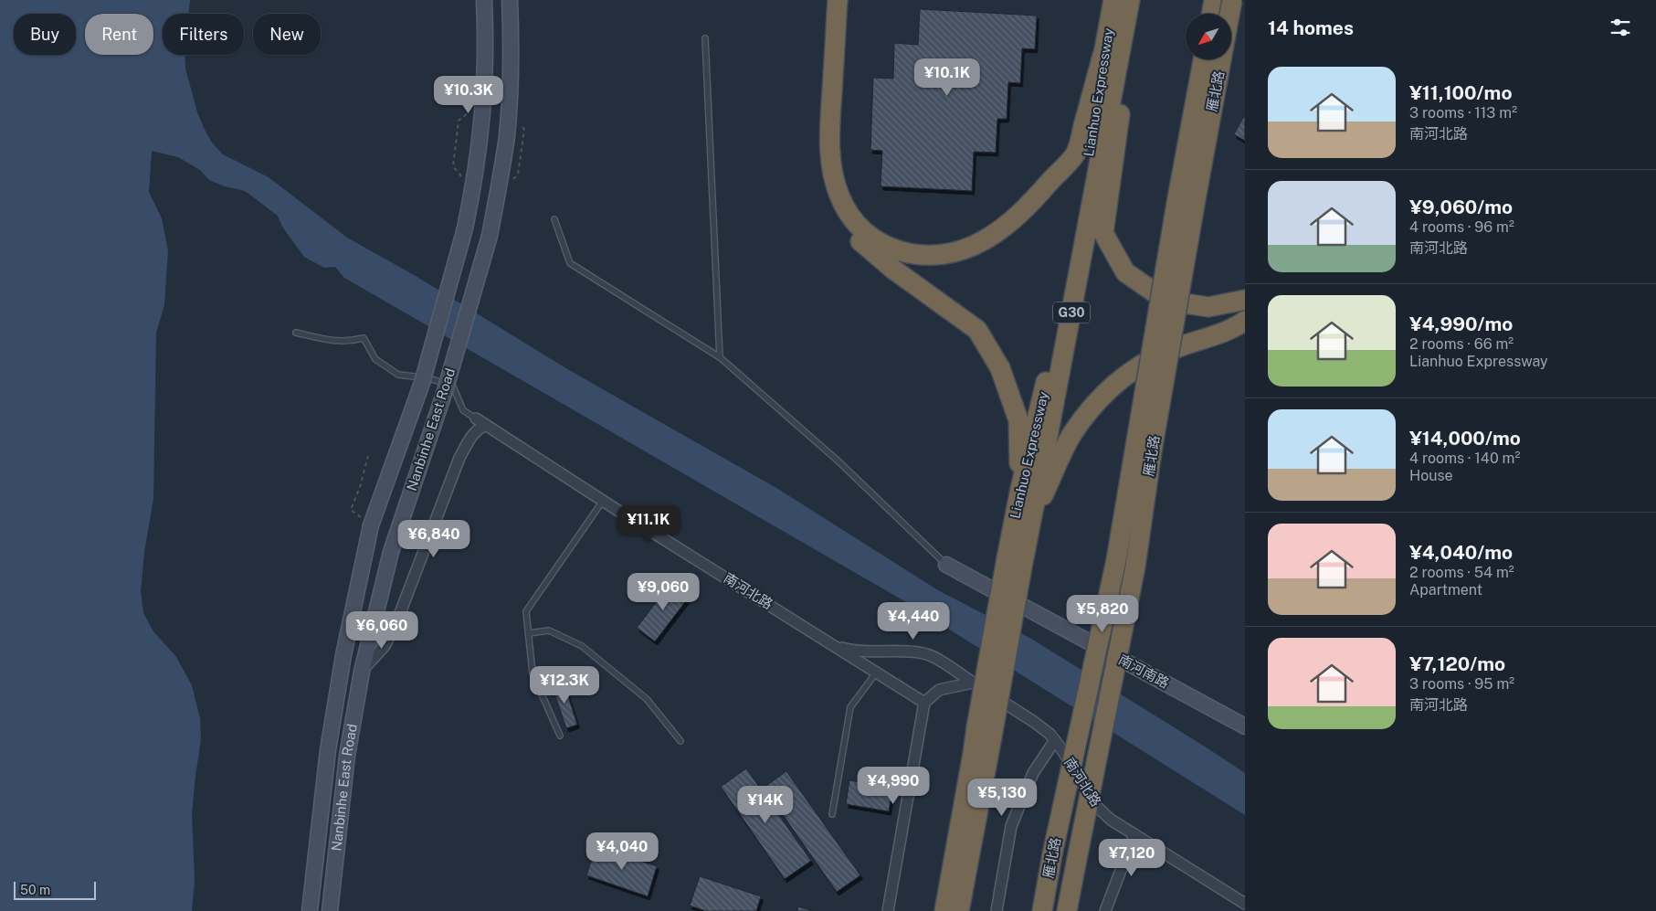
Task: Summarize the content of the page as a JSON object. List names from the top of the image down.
{
  "streets": {
    "highway": ["雁北路", "Lianhuo Expressway", "G30"],
    "main road": ["Nanbinhe East Road", "南河南路"],
    "street": ["南河北路"]
  },
  "scale_bar": "50 m",
  "north": "bottom left",
  "page": {
    "heading": "14 homes",
    "chip": [
      "Buy",
      "Rent",
      "Filters",
      "New"
    ],
    "list": [
      {
        "name": "¥11,100/mo",
        "note": "3 rooms · 113 m² · 南河北路"
      },
      {
        "name": "¥9,060/mo",
        "note": "4 rooms · 96 m² · 南河北路"
      },
      {
        "name": "¥4,990/mo",
        "note": "2 rooms · 66 m² · Lianhuo Expressway"
      },
      {
        "name": "¥14,000/mo",
        "note": "4 rooms · 140 m² · House"
      },
      {
        "name": "¥4,040/mo",
        "note": "2 rooms · 54 m² · Apartment"
      },
      {
        "name": "¥7,120/mo",
        "note": "3 rooms · 95 m² · 南河北路"
      }
    ],
    "price": [
      "¥10.1K",
      "¥10.3K",
      "¥11.1K",
      "¥6,840",
      "¥9,060",
      "¥5,820",
      "¥4,440",
      "¥6,060",
      "¥12.3K",
      "¥4,990",
      "¥5,130",
      "¥14K",
      "¥4,040",
      "¥7,120"
    ],
    "scale": "50 m"
  }
}
